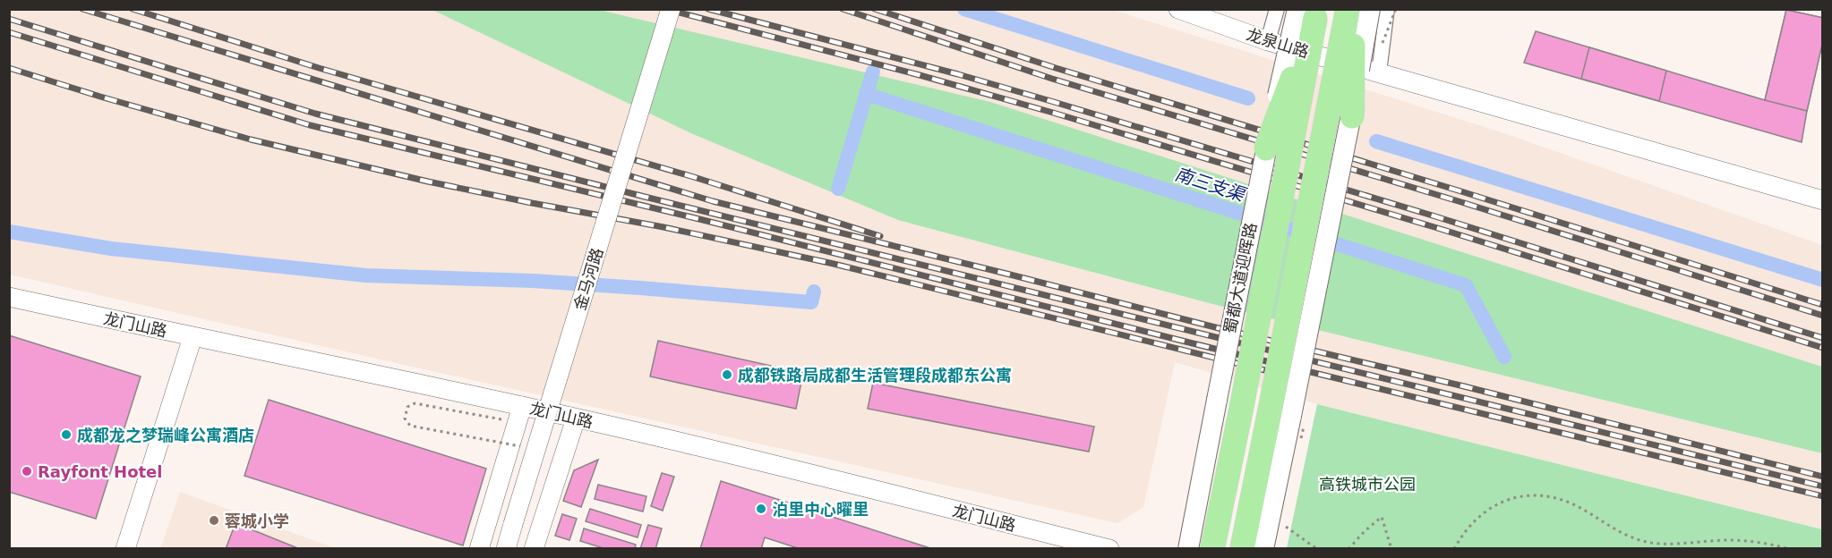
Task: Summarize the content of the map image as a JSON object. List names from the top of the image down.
{
  "streets": {
    "highway": ["蜀都大道迎晖路"],
    "street": ["龙泉山路", "金马河路", "龙门山路"]
  },
  "water": ["南三支渠"],
  "parks": ["高铁城市公园"],
  "places": [
    "成都铁路局成都生活管理段成都东公寓",
    "成都龙之梦瑞峰公寓酒店",
    "Rayfont Hotel",
    "泊里中心曜里",
    "蓉城小学"
  ]
}
